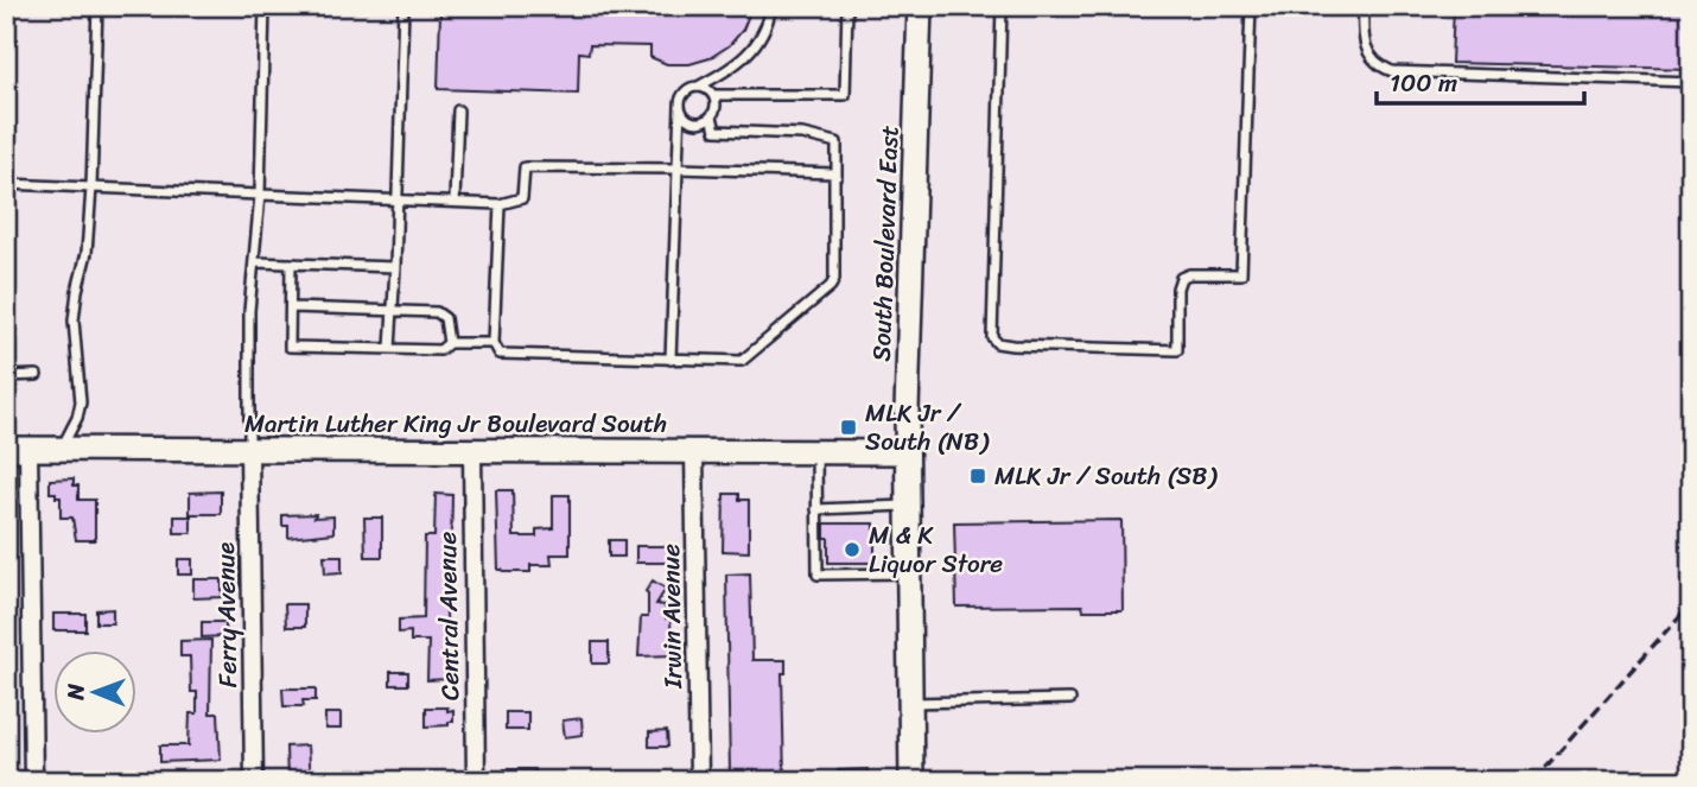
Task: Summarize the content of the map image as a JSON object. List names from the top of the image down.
{
  "streets": {
    "main road": ["South Boulevard East", "Martin Luther King Jr Boulevard South"],
    "street": ["Ferry Avenue", "Central Avenue", "Irwin Avenue"]
  },
  "crossings": [
    ["South Boulevard East", "Martin Luther King Jr Boulevard South"],
    ["Martin Luther King Jr Boulevard South", "Ferry Avenue"],
    ["Martin Luther King Jr Boulevard South", "Central Avenue"],
    ["Martin Luther King Jr Boulevard South", "Irwin Avenue"]
  ],
  "places": {
    "transit": ["MLK Jr / South (NB)", "MLK Jr / South (SB)"],
    "other": ["M & K Liquor Store"]
  },
  "scale_bar": "100 m",
  "north": "left"
}
